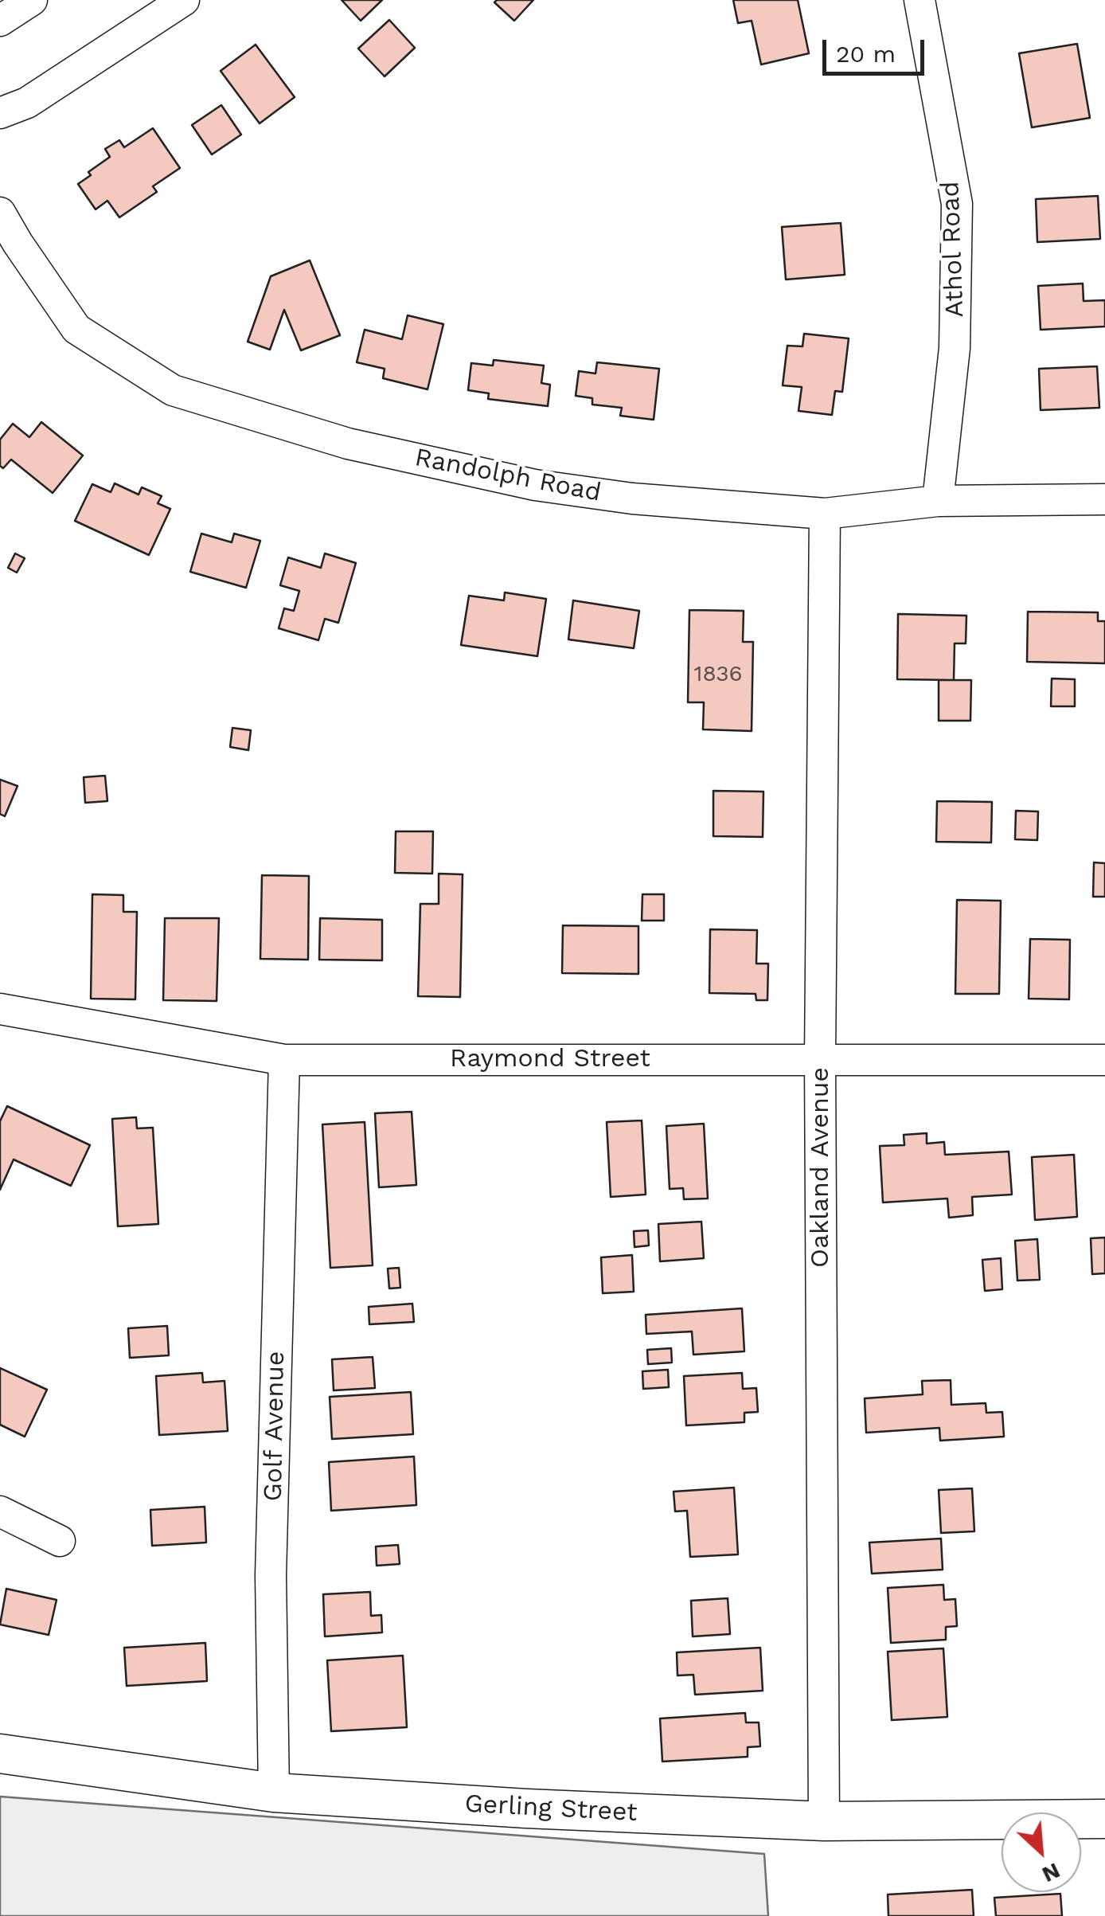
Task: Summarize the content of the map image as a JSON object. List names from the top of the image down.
{
  "streets": {
    "street": [
      "Athol Road",
      "Randolph Road",
      "Raymond Street",
      "Oakland Avenue",
      "Golf Avenue",
      "Gerling Street"
    ]
  },
  "crossings": [
    ["Athol Road", "Randolph Road"],
    ["Randolph Road", "Oakland Avenue"],
    ["Raymond Street", "Oakland Avenue"],
    ["Raymond Street", "Golf Avenue"],
    ["Oakland Avenue", "Gerling Street"],
    ["Golf Avenue", "Gerling Street"]
  ],
  "house_numbers": ["1836"],
  "scale_bar": "20 m",
  "north": "bottom right"
}
